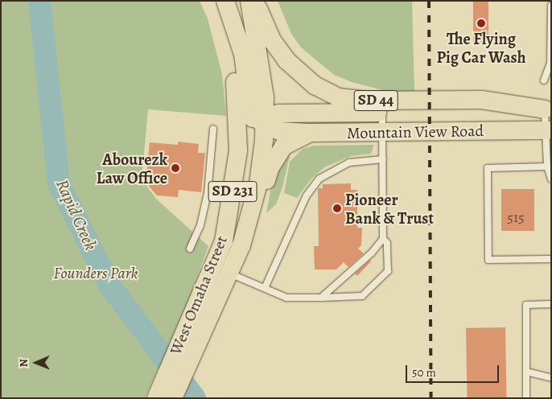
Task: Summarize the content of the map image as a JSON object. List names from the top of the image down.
{
  "streets": {
    "main road": [
      "SD 44",
      "Mountain View Road",
      "SD 231",
      "West Omaha Street"
    ]
  },
  "crossings": [
    ["SD 44", "Mountain View Road"],
    ["Mountain View Road", "West Omaha Street"]
  ],
  "water": ["Rapid Creek"],
  "parks": ["Founders Park"],
  "places": ["The Flying Pig Car Wash", "Abourezk Law Office", "Pioneer Bank & Trust"],
  "house_numbers": ["515"],
  "scale_bar": "50 m",
  "north": "left"
}
